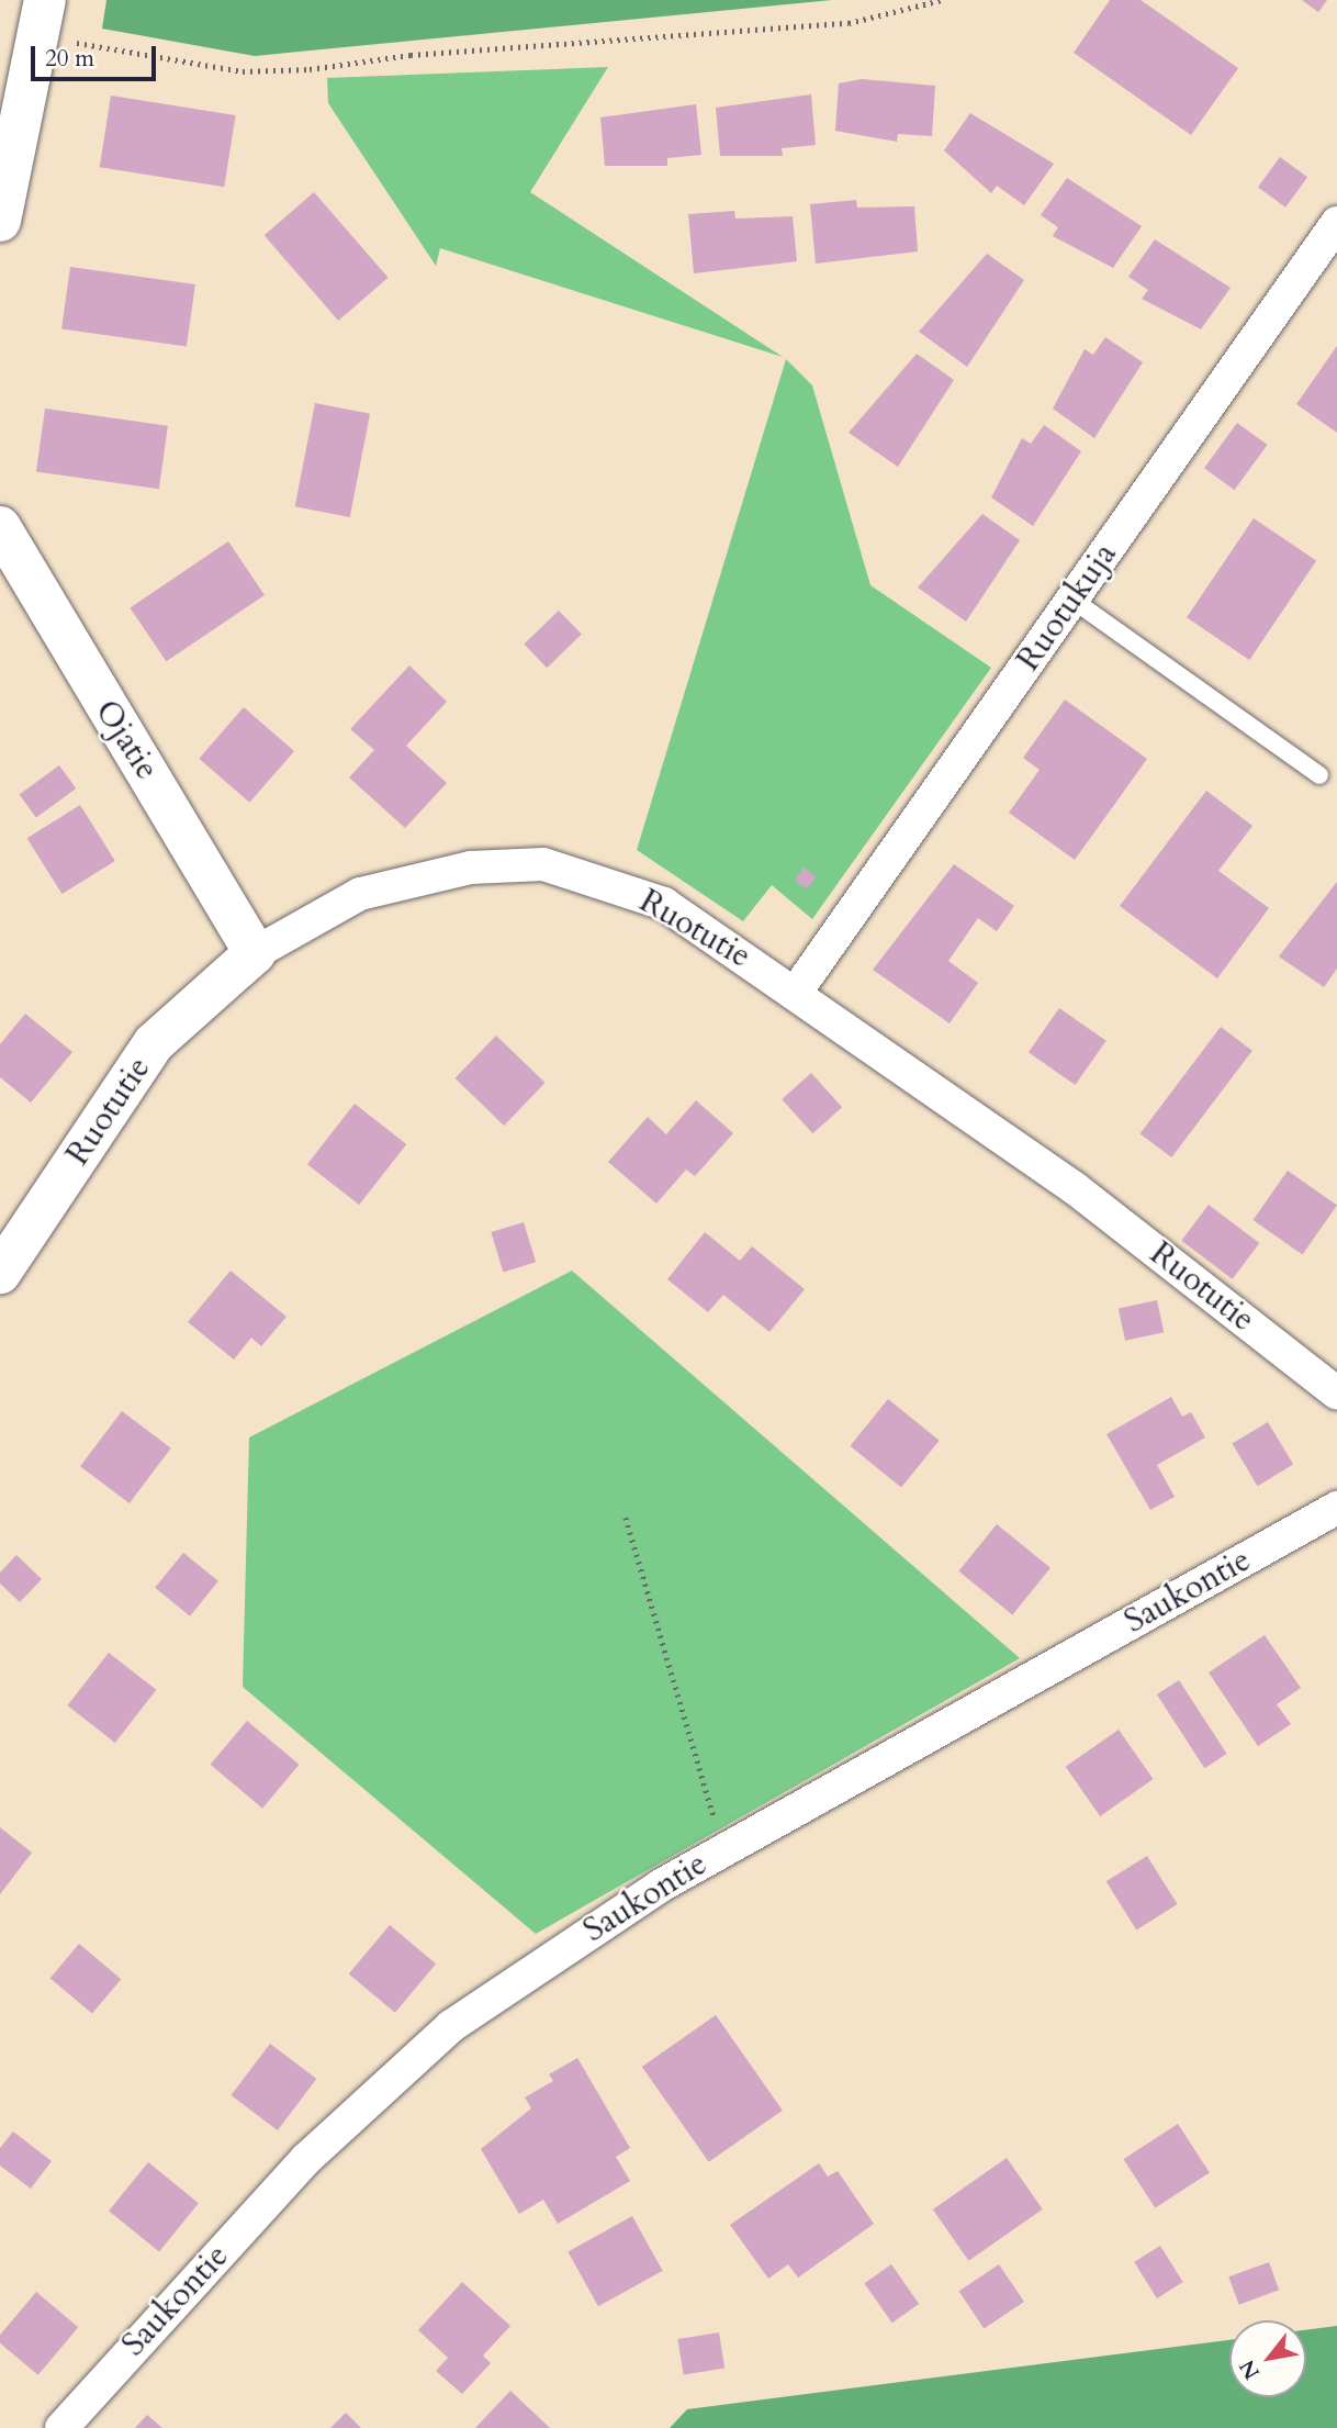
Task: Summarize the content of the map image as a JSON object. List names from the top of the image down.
{
  "streets": {
    "street": [
      "Ruotukuja",
      "Ojatie",
      "Ruotutie",
      "Saukontie"
    ]
  },
  "crossings": [
    ["Ruotukuja", "Ruotutie"],
    ["Ojatie", "Ruotutie"]
  ],
  "scale_bar": "20 m",
  "north": "bottom left"
}
